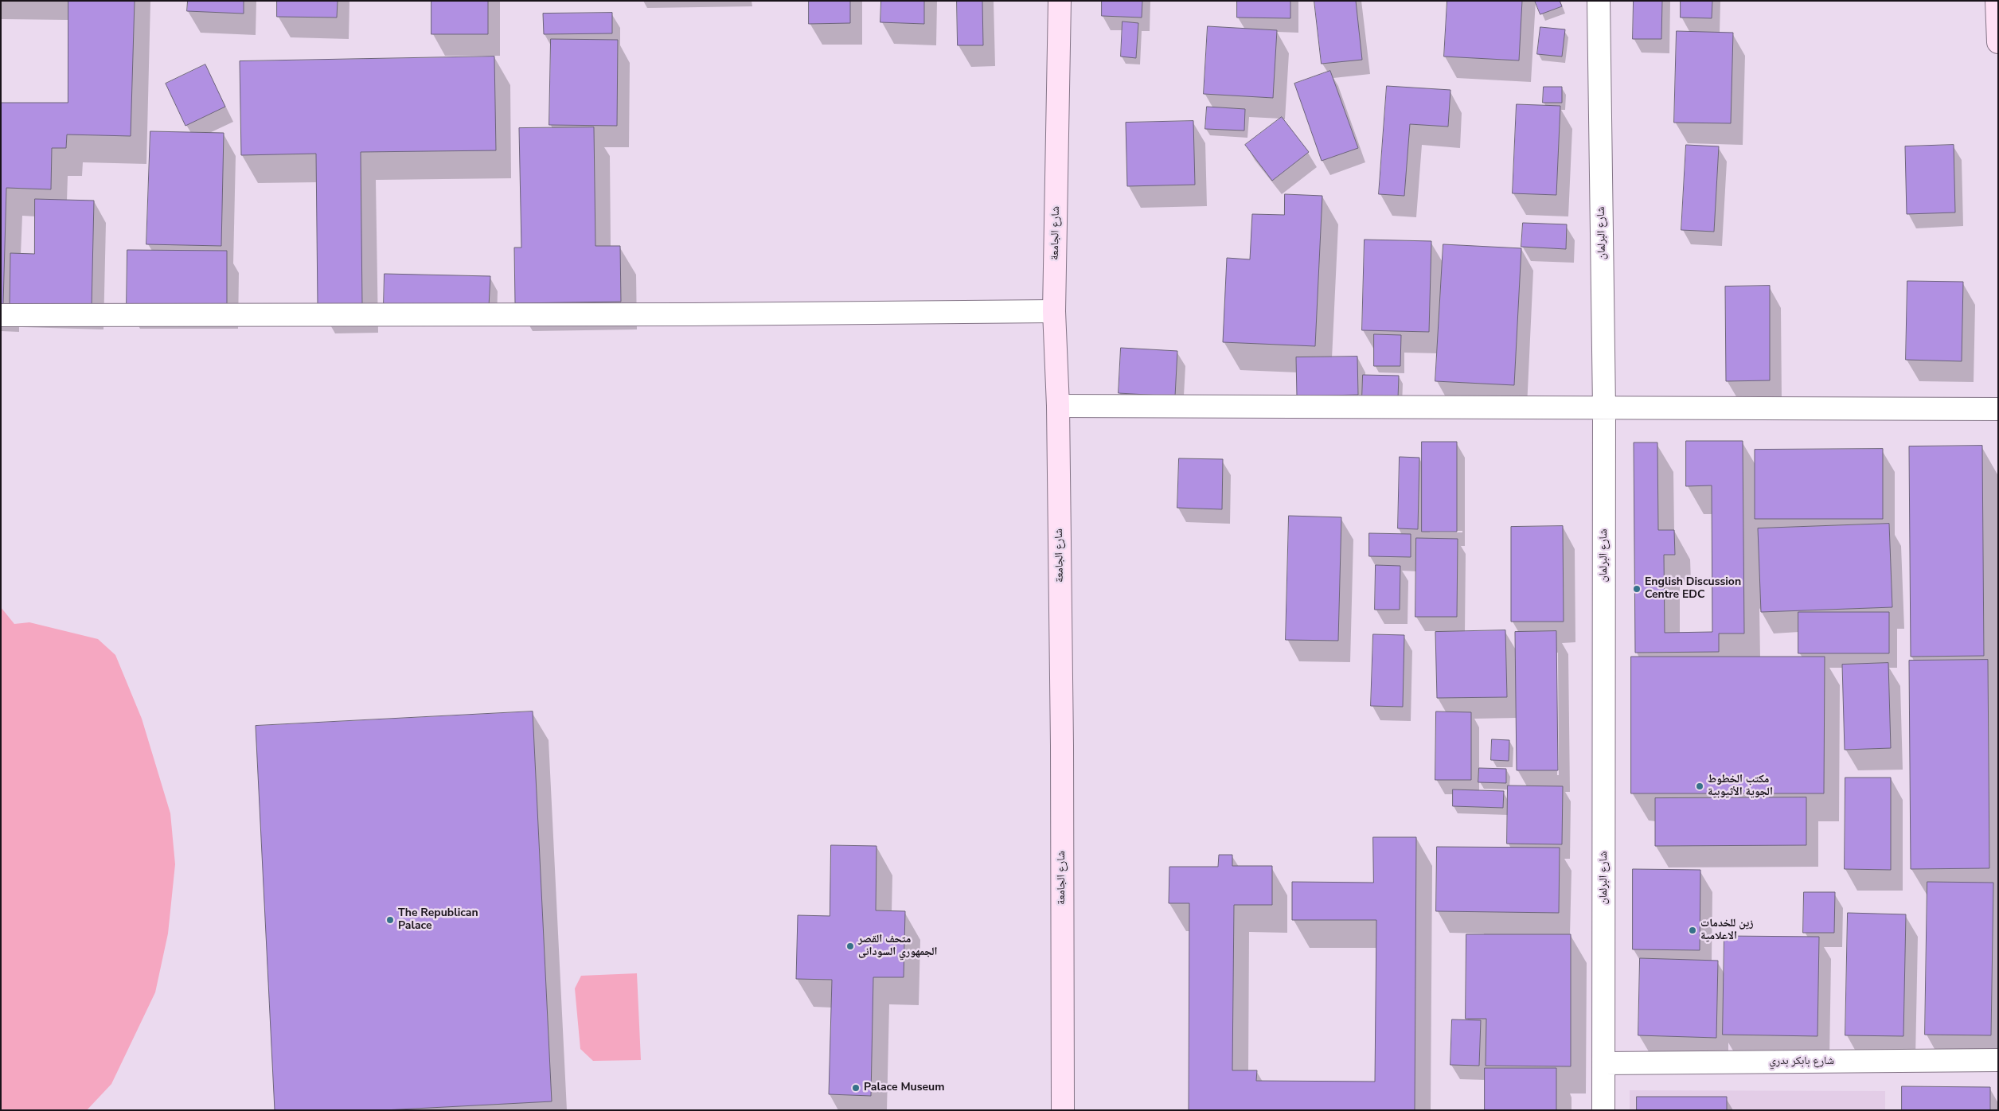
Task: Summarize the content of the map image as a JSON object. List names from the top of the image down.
{
  "streets": {
    "main road": ["شارع الجامعة"],
    "street": ["شارع البرلمان", "شارع بابكر بدري"]
  },
  "crossings": [
    ["شارع البرلمان", "شارع بابكر بدري"]
  ],
  "places": [
    "English Discussion Centre EDC",
    "مكتب الخطوط الجوية الأثيوبية",
    "The Republican Palace",
    "زين للخدمات الاعلامية",
    "متحف القصر الجمهوري السودانى",
    "Palace Museum"
  ]
}
